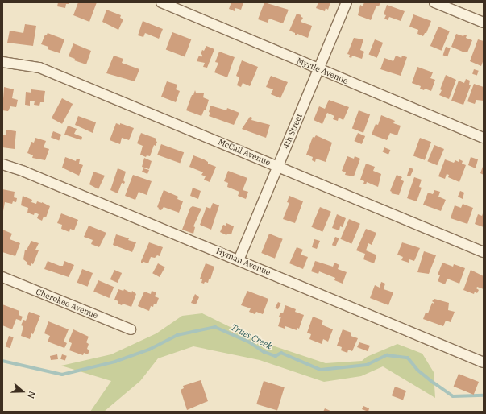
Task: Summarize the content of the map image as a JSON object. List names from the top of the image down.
{
  "streets": {
    "street": [
      "Myrtle Avenue",
      "4th Street",
      "McCall Avenue",
      "Hyman Avenue",
      "Cherokee Avenue"
    ]
  },
  "crossings": [
    ["Myrtle Avenue", "4th Street"],
    ["4th Street", "McCall Avenue"],
    ["4th Street", "Hyman Avenue"]
  ],
  "water": ["Trues Creek"],
  "north": "right"
}
